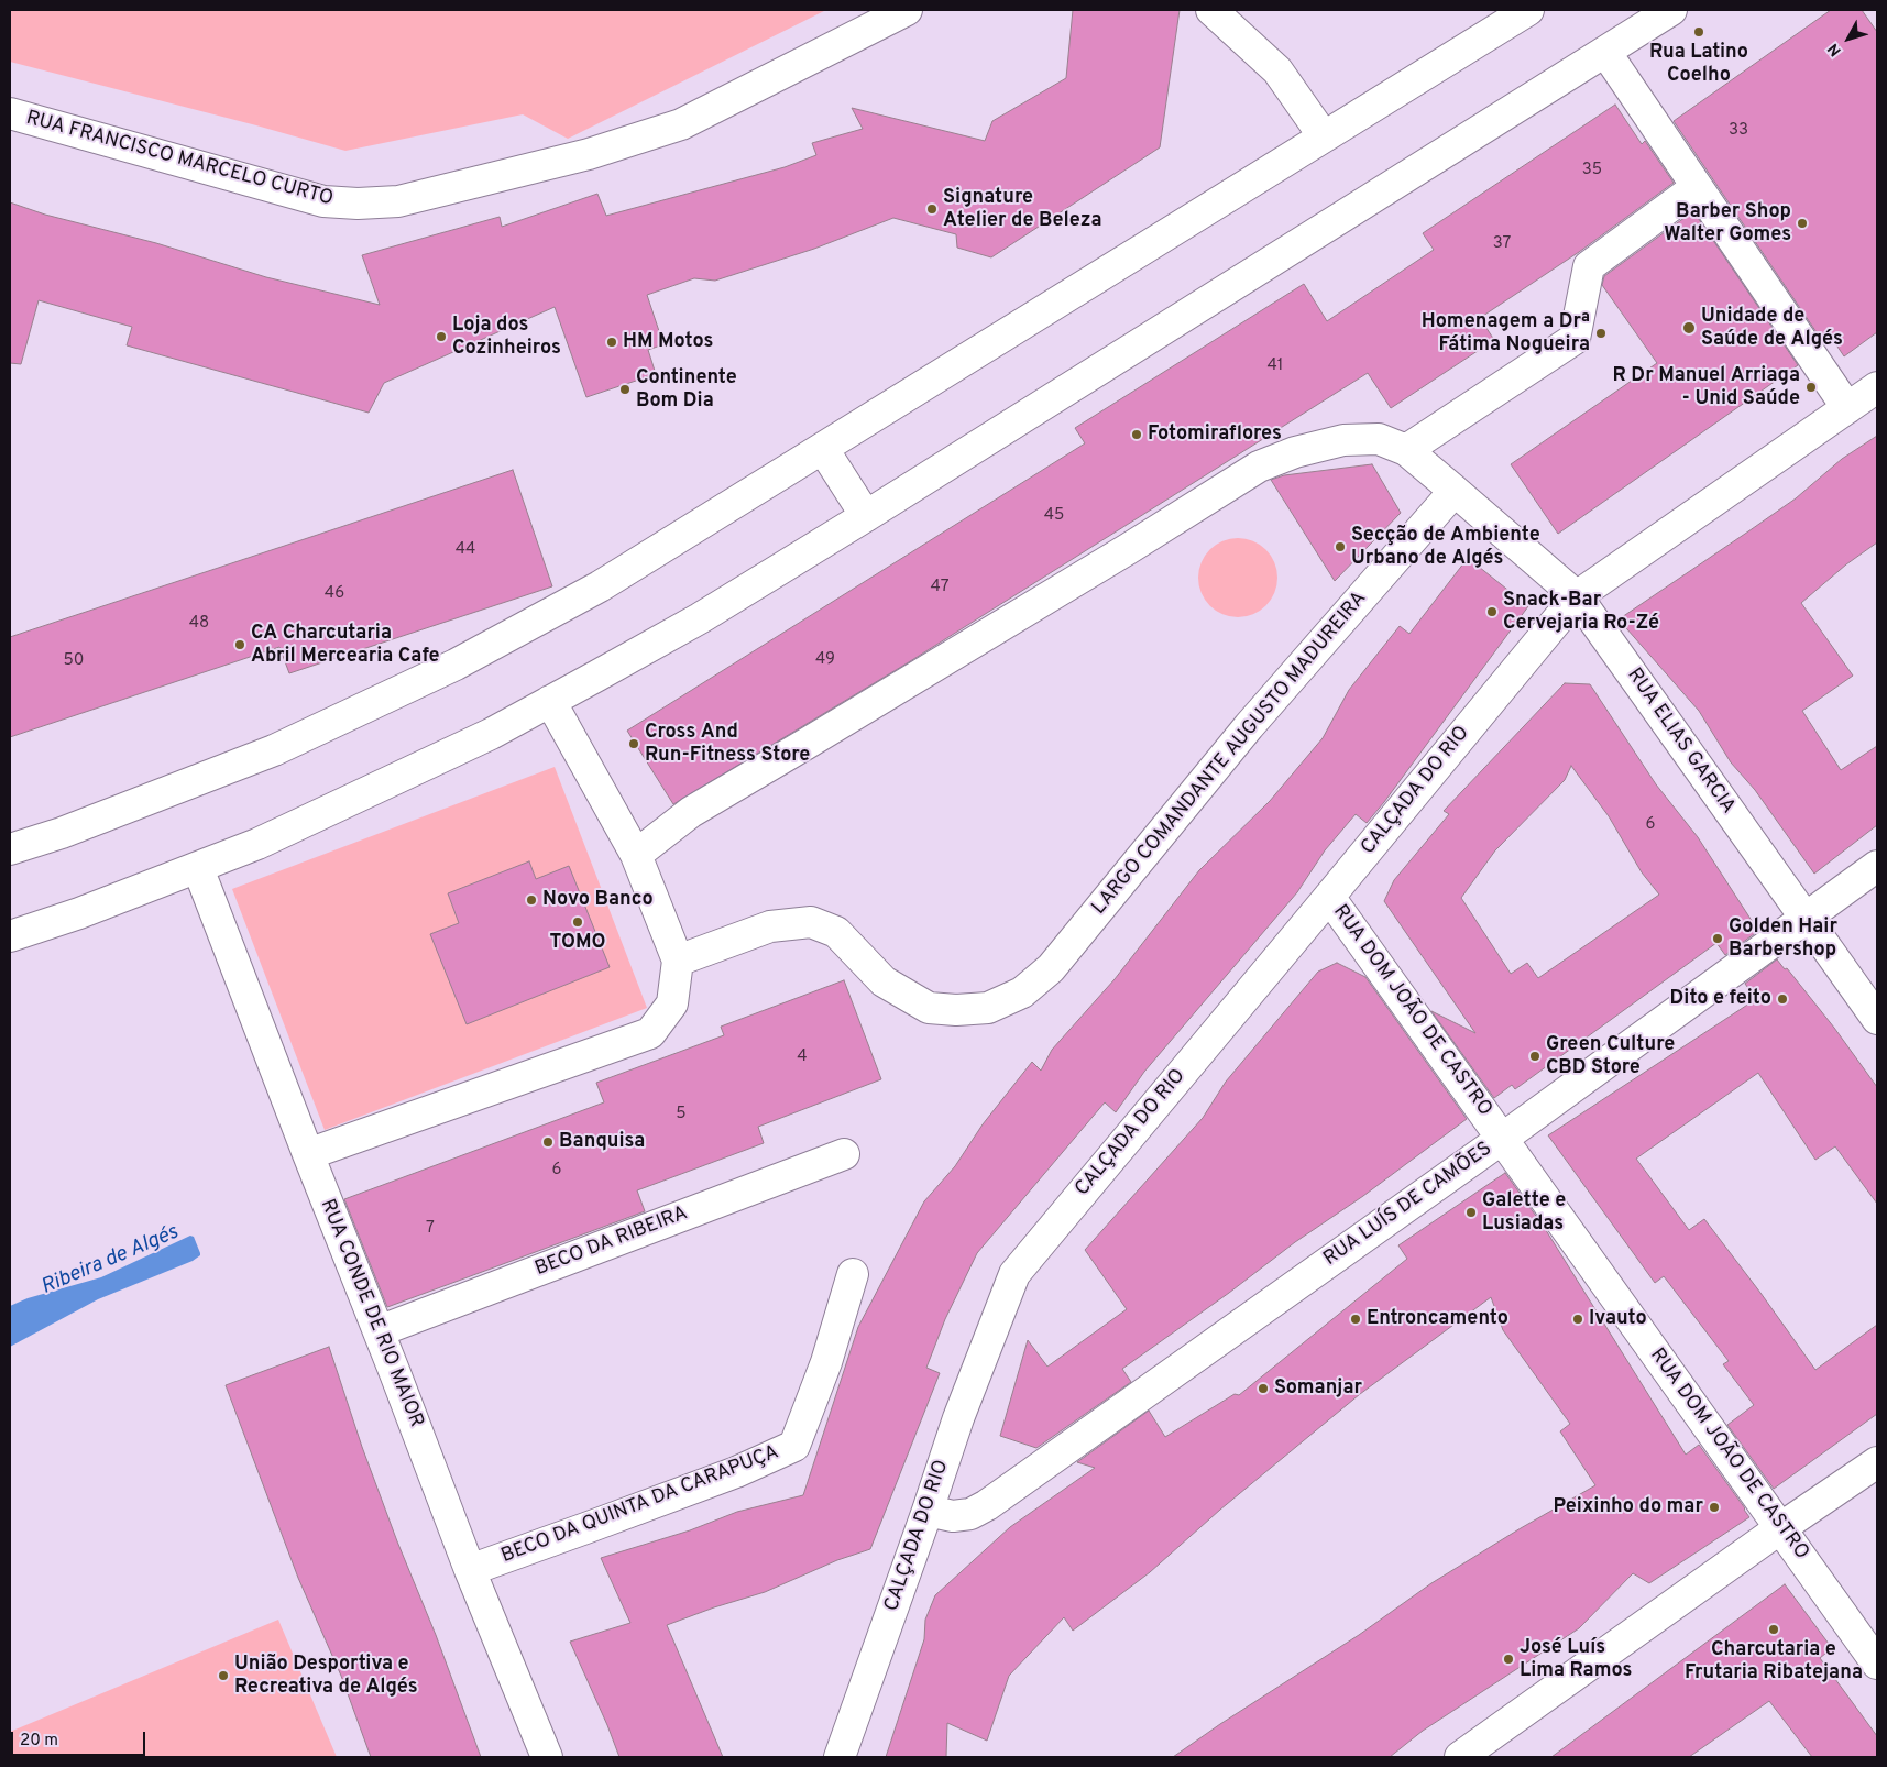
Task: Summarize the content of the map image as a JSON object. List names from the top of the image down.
{
  "streets": {
    "street": [
      "RUA FRANCISCO MARCELO CURTO",
      "RUA ELIAS GARCIA",
      "LARGO COMANDANTE AUGUSTO MADUREIRA",
      "CALÇADA DO RIO",
      "RUA DOM JOÃO DE CASTRO",
      "RUA LUÍS DE CAMÕES",
      "BECO DA RIBEIRA",
      "RUA CONDE DE RIO MAIOR",
      "BECO DA QUINTA DA CARAPUÇA"
    ]
  },
  "crossings": [
    ["RUA ELIAS GARCIA", "LARGO COMANDANTE AUGUSTO MADUREIRA"],
    ["RUA ELIAS GARCIA", "CALÇADA DO RIO"],
    ["RUA ELIAS GARCIA", "RUA LUÍS DE CAMÕES"],
    ["CALÇADA DO RIO", "RUA DOM JOÃO DE CASTRO"],
    ["CALÇADA DO RIO", "RUA LUÍS DE CAMÕES"],
    ["RUA DOM JOÃO DE CASTRO", "RUA LUÍS DE CAMÕES"],
    ["BECO DA RIBEIRA", "RUA CONDE DE RIO MAIOR"],
    ["RUA CONDE DE RIO MAIOR", "BECO DA QUINTA DA CARAPUÇA"]
  ],
  "water": ["Ribeira de Algés"],
  "places": [
    "Rua Latino Coelho",
    "Signature Atelier de Beleza",
    "Barber Shop Walter Gomes",
    "Unidade de Saúde de Algés",
    "Homenagem a Drª Fátima Nogueira",
    "Loja dos Cozinheiros",
    "HM Motos",
    "R Dr Manuel Arriaga - Unid Saúde",
    "Continente Bom Dia",
    "Fotomiraflores",
    "Secção de Ambiente Urbano de Algés",
    "Snack-Bar Cervejaria Ro-Zé",
    "CA Charcutaria Abril Mercearia Cafe",
    "Cross And Run-Fitness Store",
    "Novo Banco",
    "TOMO",
    "Golden Hair Barbershop",
    "Dito e feito",
    "Green Culture CBD Store",
    "Banquisa",
    "Galette e Lusiadas",
    "Entroncamento",
    "Ivauto",
    "Somanjar",
    "Peixinho do mar",
    "Charcutaria e Frutaria Ribatejana",
    "José Luís Lima Ramos",
    "União Desportiva e Recreativa de Algés"
  ],
  "house_numbers": [
    "33",
    "35",
    "37",
    "41",
    "45",
    "44",
    "47",
    "46",
    "48",
    "49",
    "50",
    "6",
    "4",
    "5",
    "6",
    "7"
  ],
  "scale_bar": "20 m",
  "north": "bottom left"
}
